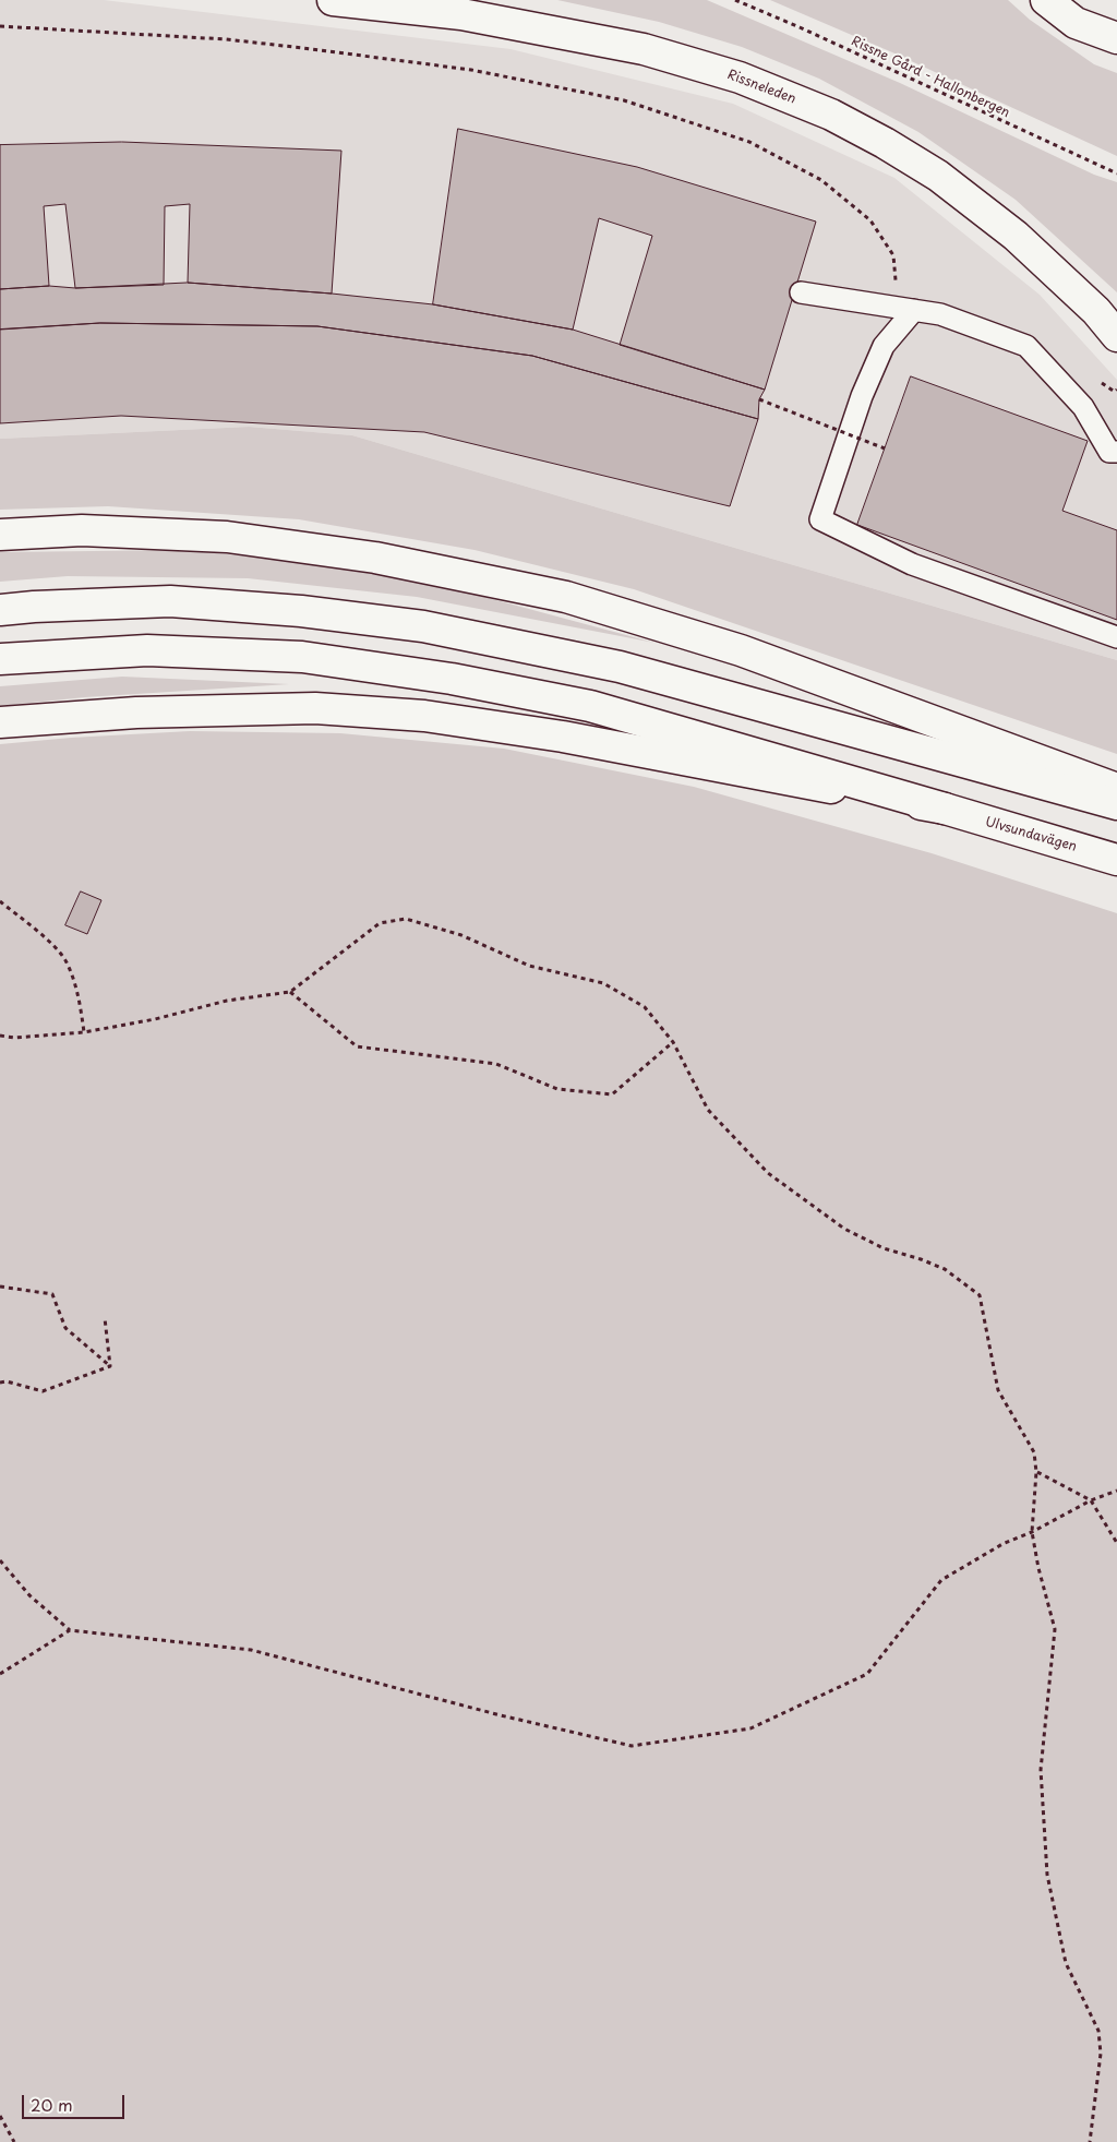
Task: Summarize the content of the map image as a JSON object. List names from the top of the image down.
{
  "streets": {
    "main road": ["Rissneleden", "Ulvsundavägen"],
    "path": ["Rissne Gård - Hallonbergen"]
  },
  "scale_bar": "20 m"
}
